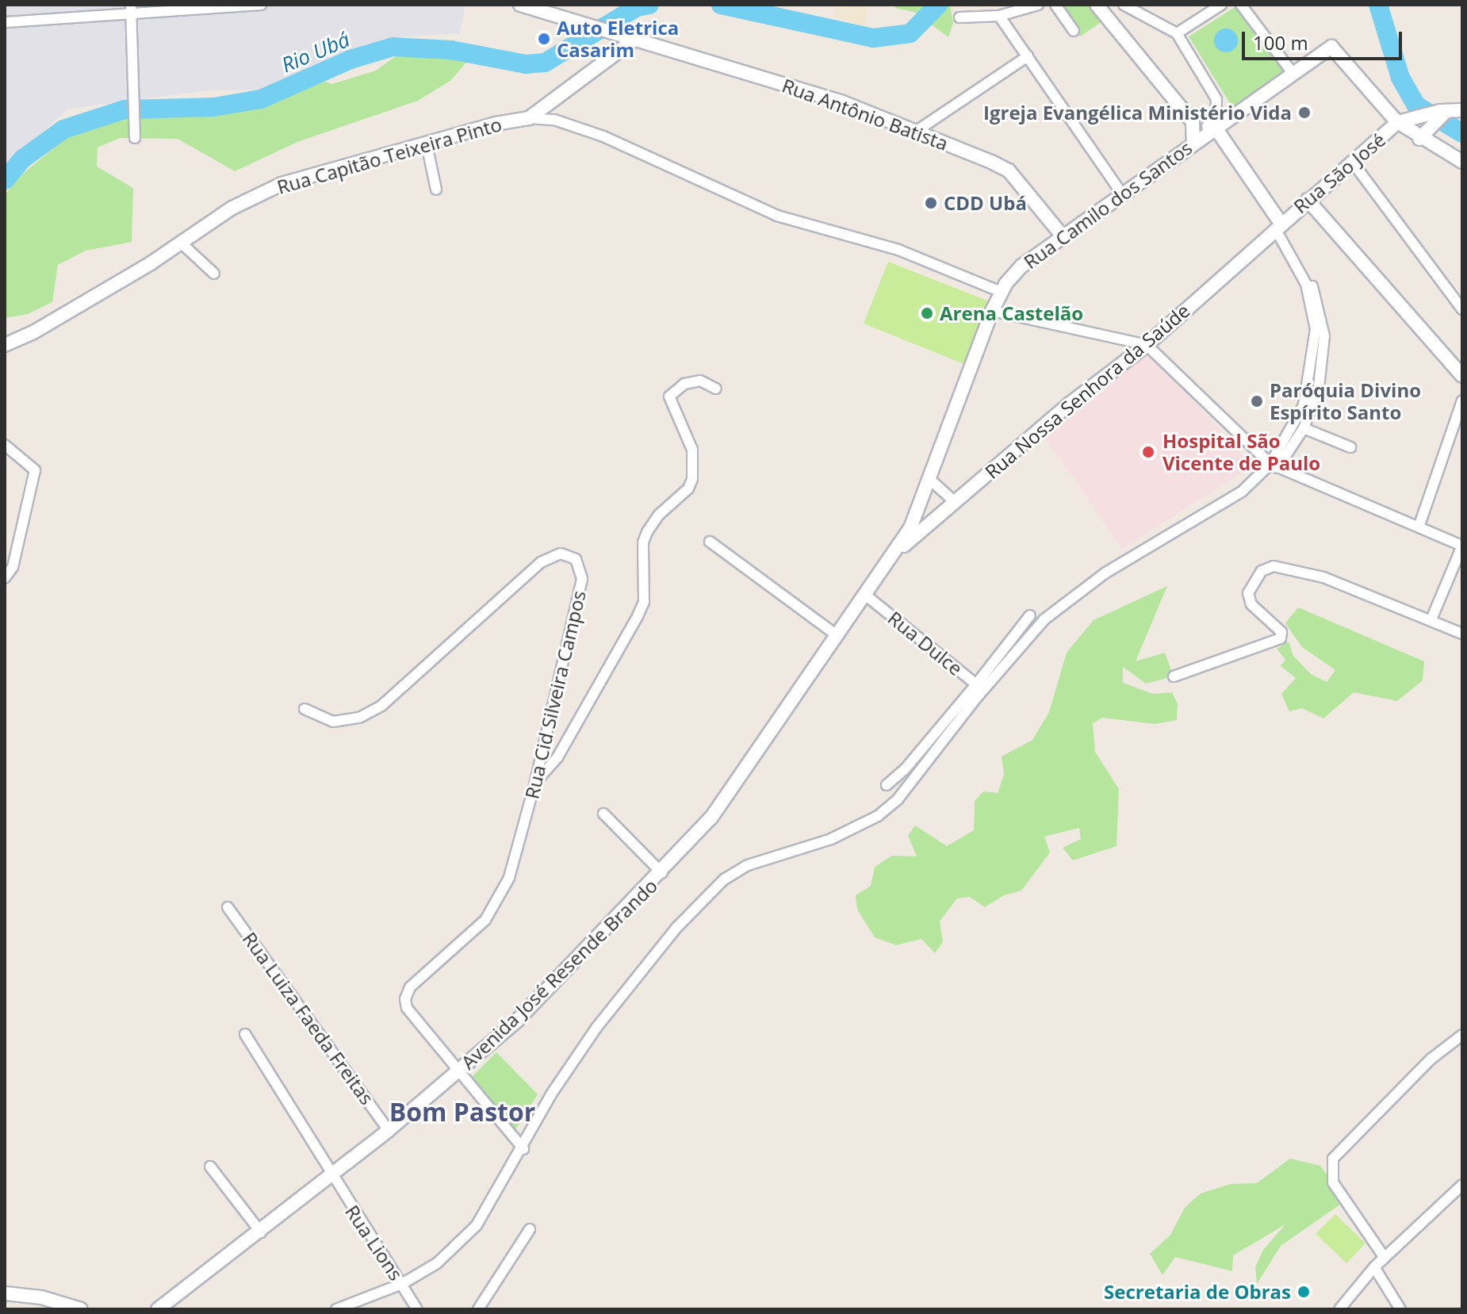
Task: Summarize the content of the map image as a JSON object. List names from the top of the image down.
{
  "streets": {
    "main road": [
      "Rua Antônio Batista",
      "Rua Capitão Teixeira Pinto",
      "Rua São José",
      "Rua Camilo dos Santos",
      "Rua Nossa Senhora da Saúde",
      "Avenida José Resende Brando"
    ],
    "street": [
      "Rua Dulce",
      "Rua Cid Silveira Campos",
      "Rua Luiza Faeda Freitas",
      "Rua Lions"
    ]
  },
  "crossings": [
    ["Rua Antônio Batista", "Rua Capitão Teixeira Pinto"],
    ["Rua Antônio Batista", "Rua Camilo dos Santos"],
    ["Rua São José", "Rua Camilo dos Santos"],
    ["Rua São José", "Rua Nossa Senhora da Saúde"],
    ["Rua Camilo dos Santos", "Rua Nossa Senhora da Saúde"],
    ["Rua Camilo dos Santos", "Rua Dulce"],
    ["Rua Camilo dos Santos", "Avenida José Resende Brando"],
    ["Rua Dulce", "Avenida José Resende Brando"],
    ["Rua Cid Silveira Campos", "Avenida José Resende Brando"],
    ["Avenida José Resende Brando", "Rua Luiza Faeda Freitas"],
    ["Avenida José Resende Brando", "Rua Lions"]
  ],
  "districts": ["Bom Pastor"],
  "water": ["Rio Ubá"],
  "places": [
    "Auto Eletrica Casarim",
    "Igreja Evangélica Ministério Vida",
    "CDD Ubá",
    "Arena Castelão",
    "Paróquia Divino Espírito Santo",
    "Hospital São Vicente de Paulo",
    "Secretaria de Obras"
  ],
  "scale_bar": "100 m"
}
